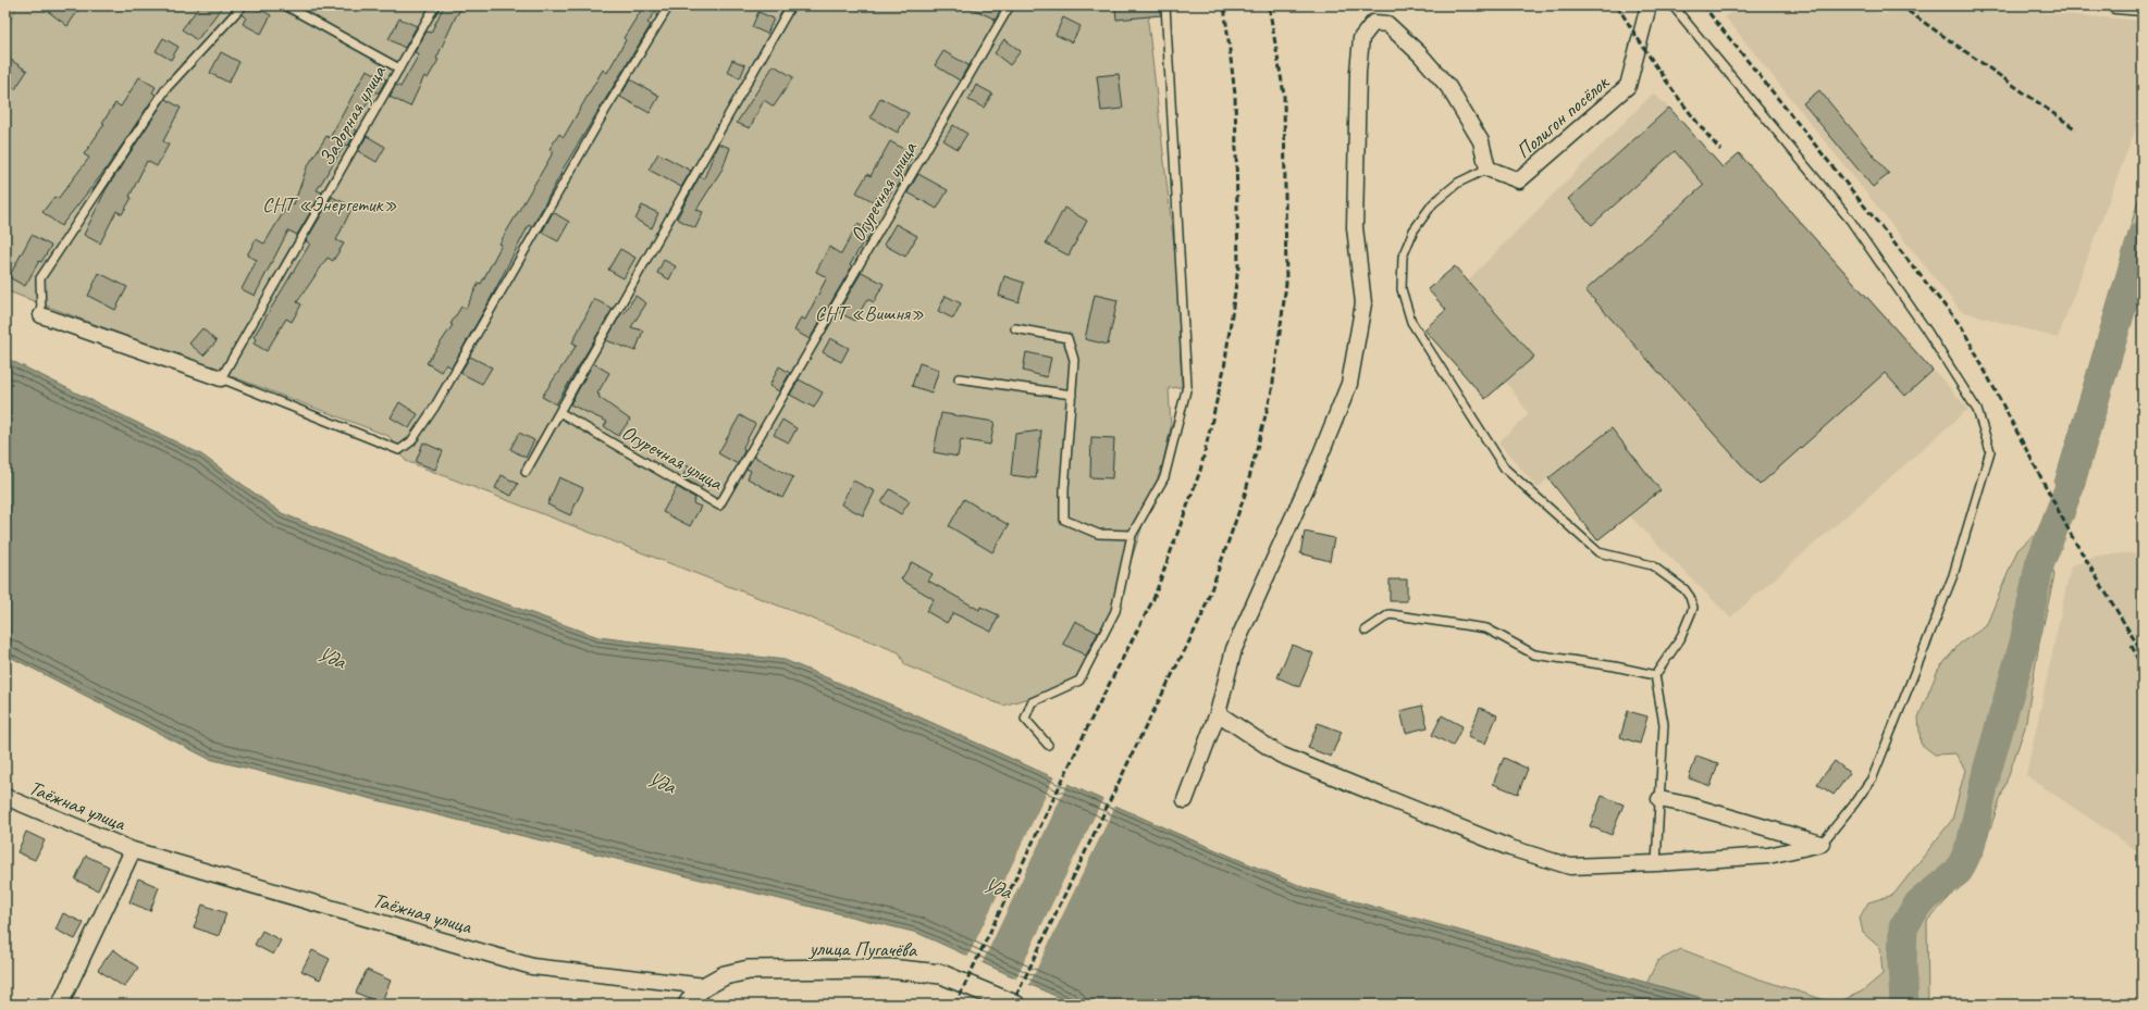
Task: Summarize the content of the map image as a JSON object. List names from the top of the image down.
{
  "streets": {
    "street": ["Полигон посёлок", "Таёжная улица", "улица Пугачёва"],
    "lane": ["Задорная улица", "Огуречная улица"]
  },
  "crossings": [
    ["Таёжная улица", "улица Пугачёва"]
  ],
  "water": ["Уда"],
  "parks": ["СНТ «Энергетик»", "СНТ «Вишня»"]
}
